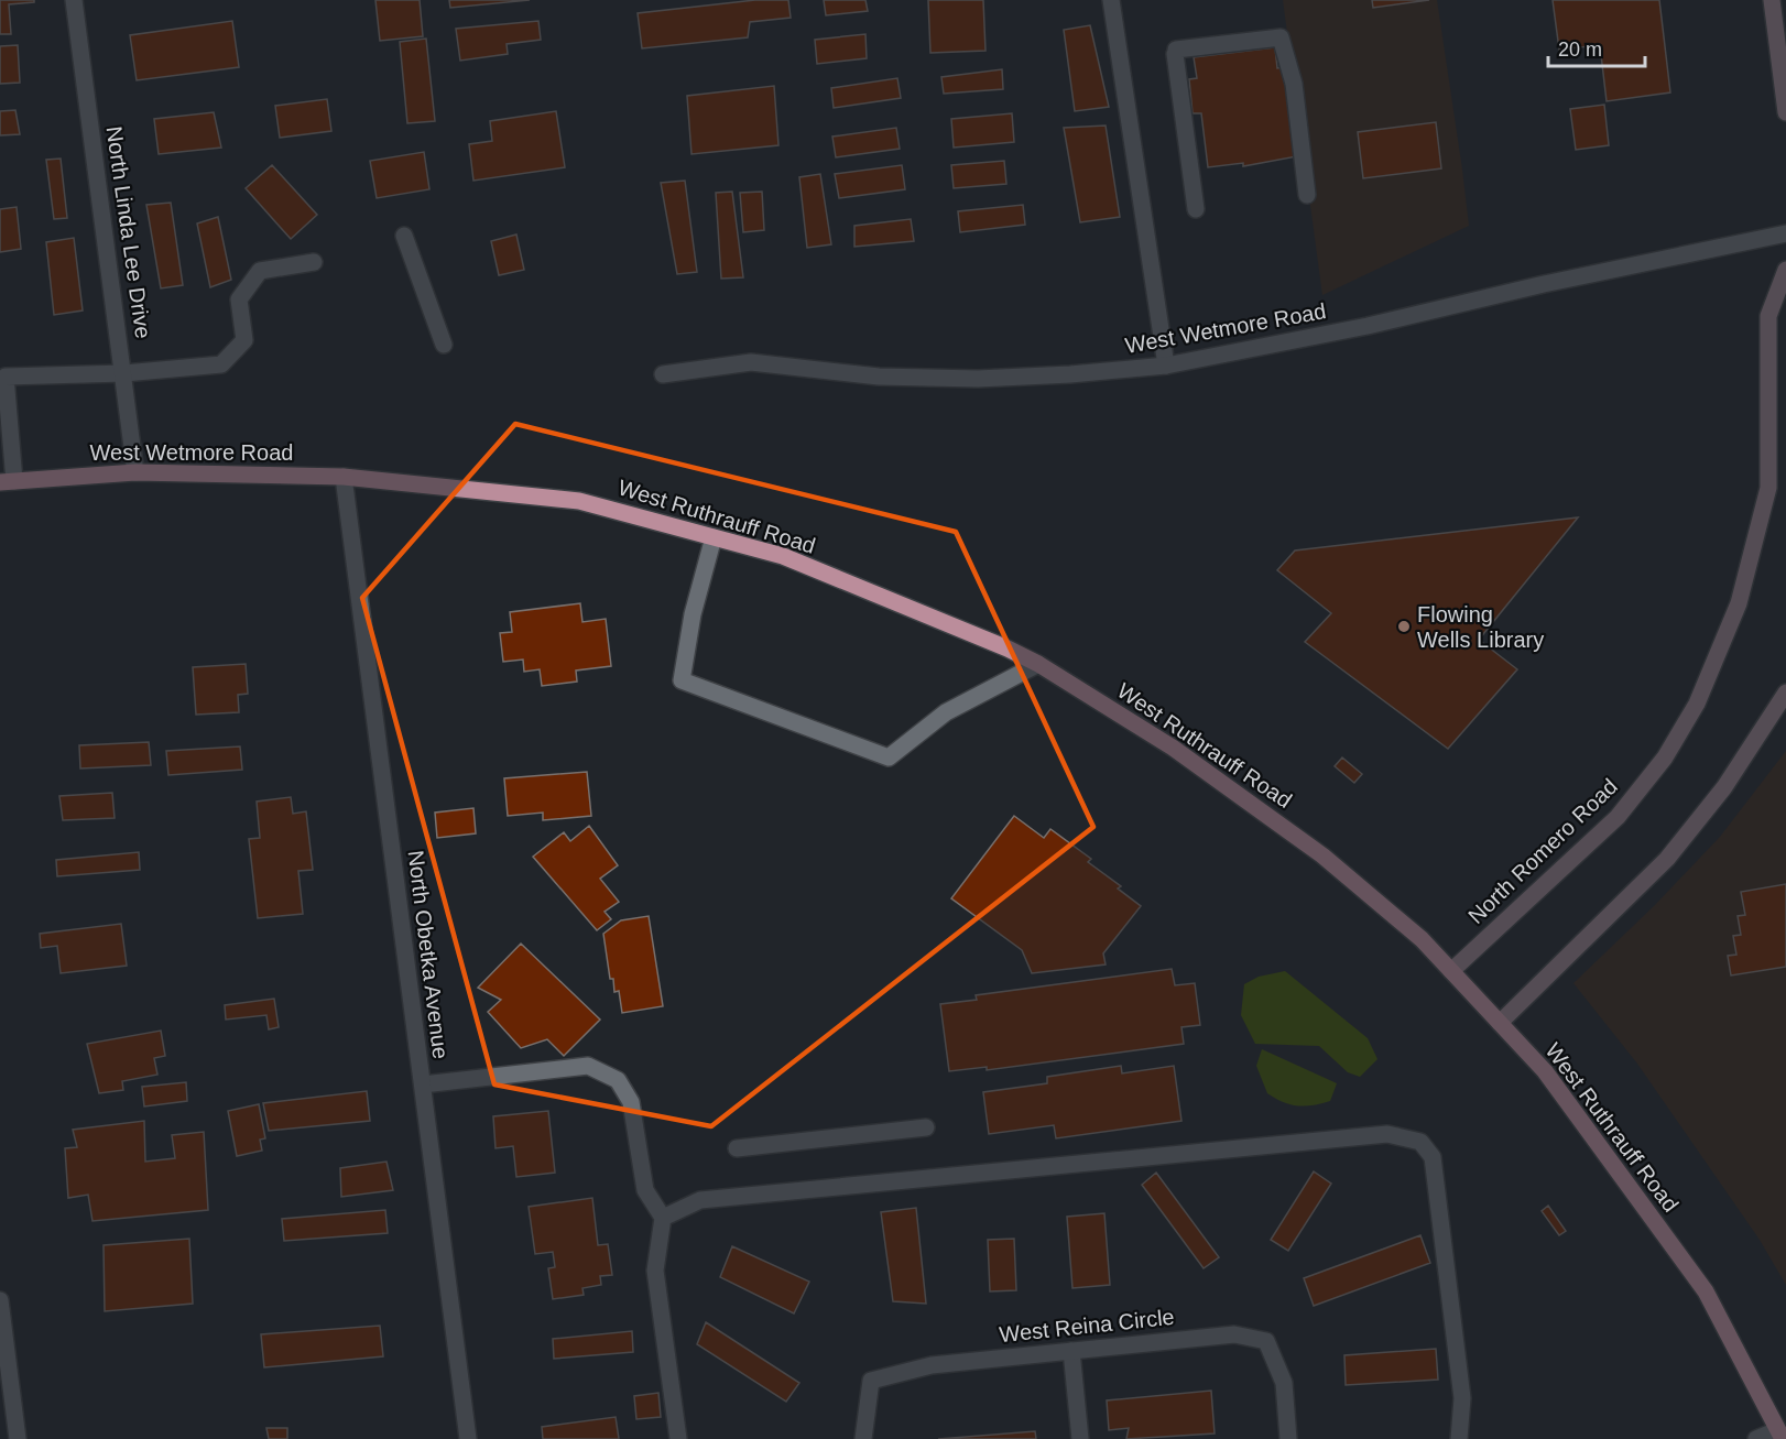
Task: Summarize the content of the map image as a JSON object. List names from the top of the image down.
{
  "streets": {
    "main road": ["West Wetmore Road", "West Ruthrauff Road"],
    "street": [
      "North Linda Lee Drive",
      "North Romero Road",
      "North Obetka Avenue",
      "West Reina Circle"
    ]
  },
  "crossings": [
    ["North Linda Lee Drive", "West Wetmore Road"],
    ["West Wetmore Road", "West Ruthrauff Road"],
    ["West Wetmore Road", "North Obetka Avenue"],
    ["West Ruthrauff Road", "North Romero Road"],
    ["West Ruthrauff Road", "North Obetka Avenue"]
  ],
  "places": ["Flowing Wells Library"],
  "scale_bar": "20 m"
}
